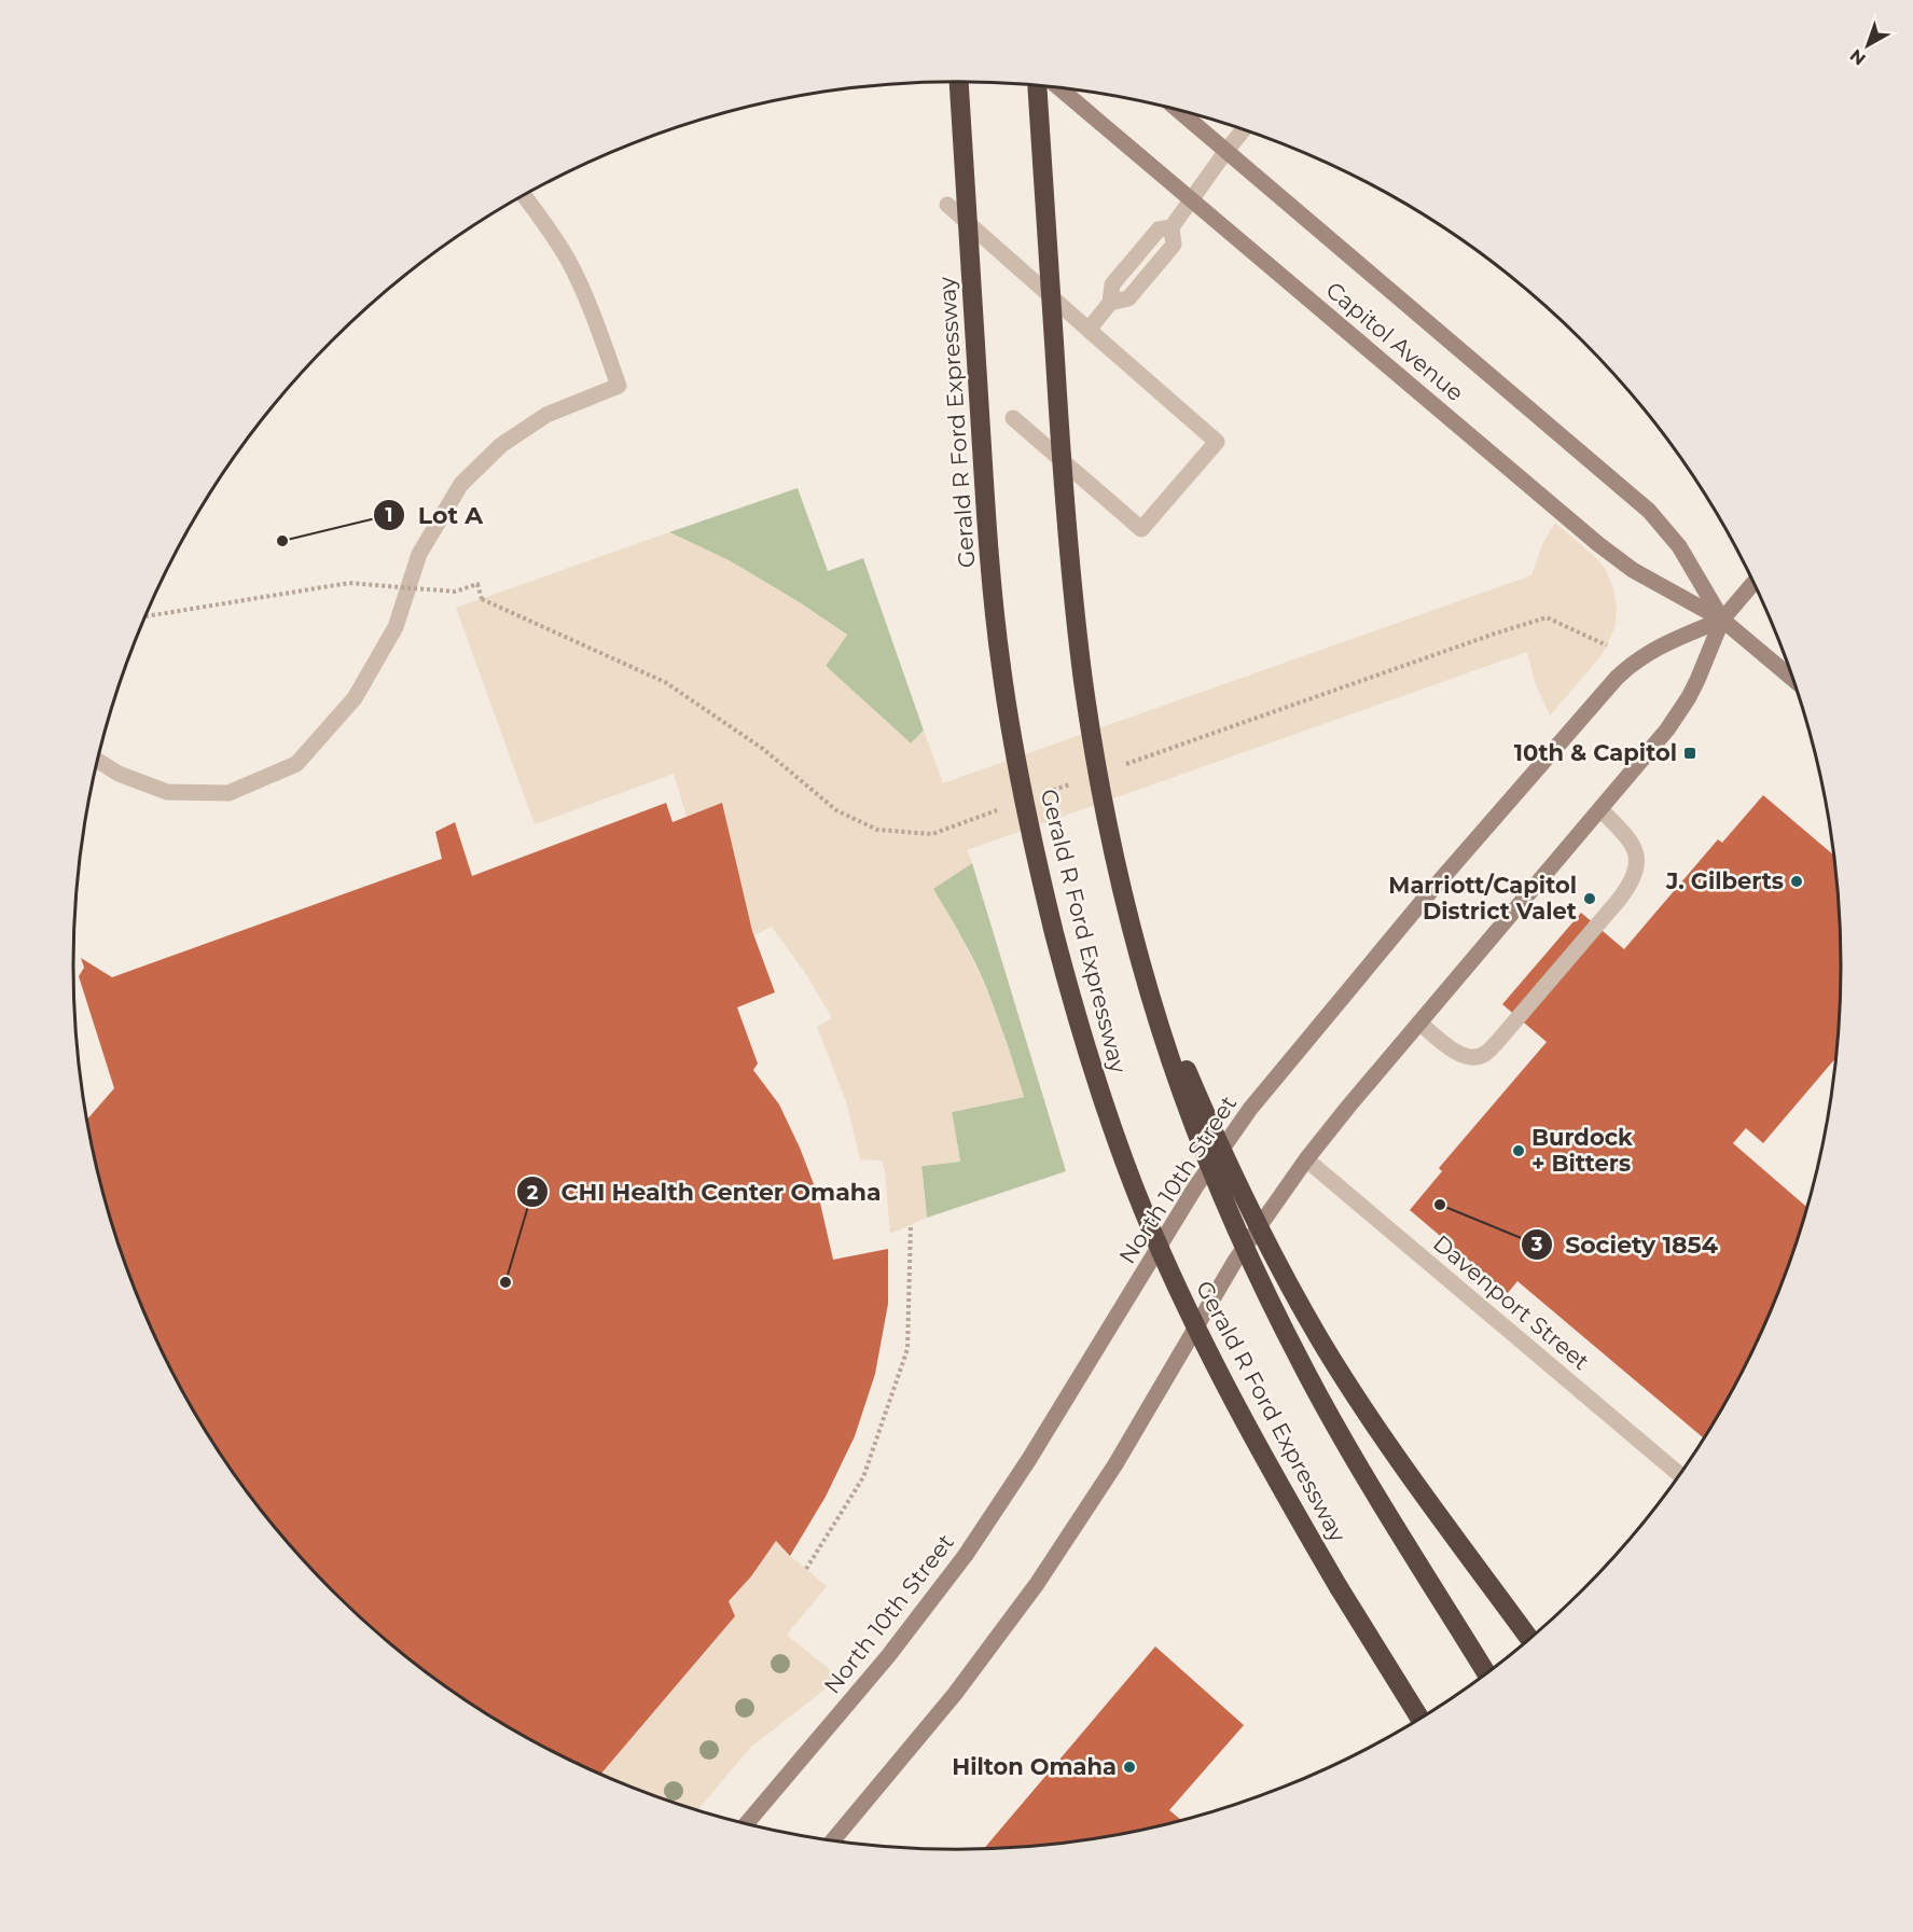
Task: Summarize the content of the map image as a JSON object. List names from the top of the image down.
{
  "streets": {
    "highway": ["Gerald R Ford Expressway"],
    "main road": ["Capitol Avenue", "North 10th Street"],
    "lane": ["Davenport Street"]
  },
  "crossings": [
    ["Capitol Avenue", "North 10th Street"],
    ["North 10th Street", "Davenport Street"]
  ],
  "places": {
    "other": [
      "Lot A",
      "J. Gilberts",
      "Marriott/Capitol District Valet",
      "Burdock + Bitters",
      "Society 1854",
      "CHI Health Center Omaha",
      "Hilton Omaha"
    ],
    "transit": ["10th & Capitol"]
  },
  "north": "bottom left"
}
